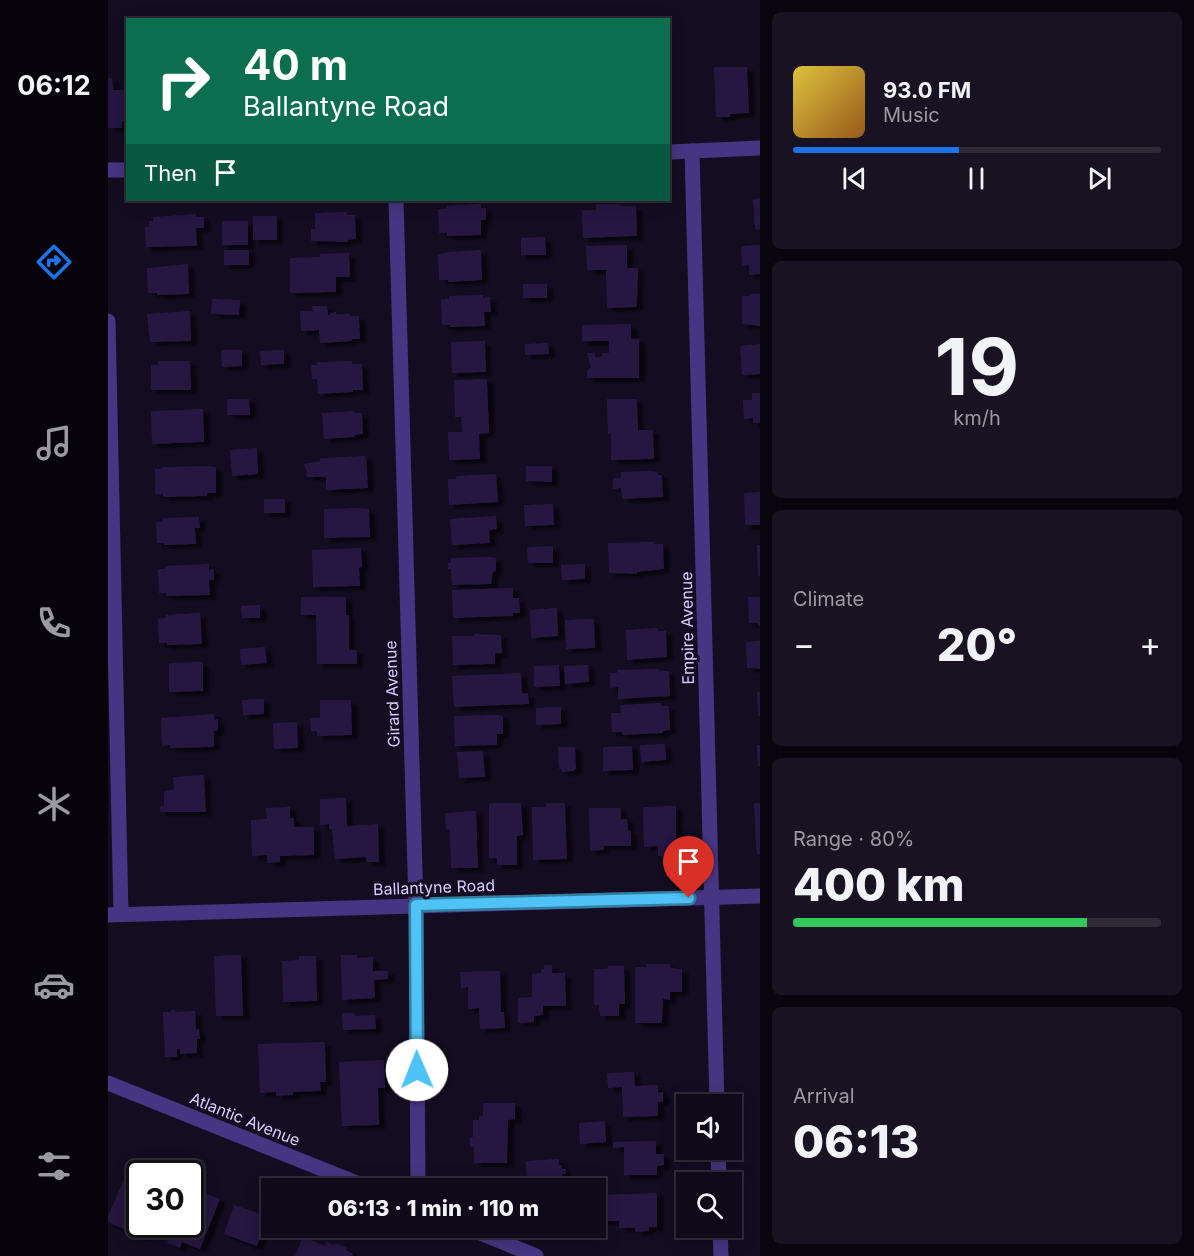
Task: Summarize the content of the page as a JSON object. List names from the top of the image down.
{
  "streets": {
    "street": [
      "Empire Avenue",
      "Girard Avenue",
      "Ballantyne Road",
      "Atlantic Avenue"
    ]
  },
  "crossings": [
    ["Empire Avenue", "Ballantyne Road"],
    ["Girard Avenue", "Ballantyne Road"]
  ],
  "page": {
    "tabs": "06:12",
    "turn": ["40 m", "Ballantyne Road"],
    "song": ["93.0 FM", "Music"],
    "then": "Then",
    "tile": [
      ["19", "km/h"],
      "Climate",
      ["Range · 80%", "400 km"],
      ["Arrival", "06:13"]
    ],
    "heat": ["−", "20°", "+"],
    "limit": "30",
    "trip": "06:13 · 1 min · 110 m"
  }
}
